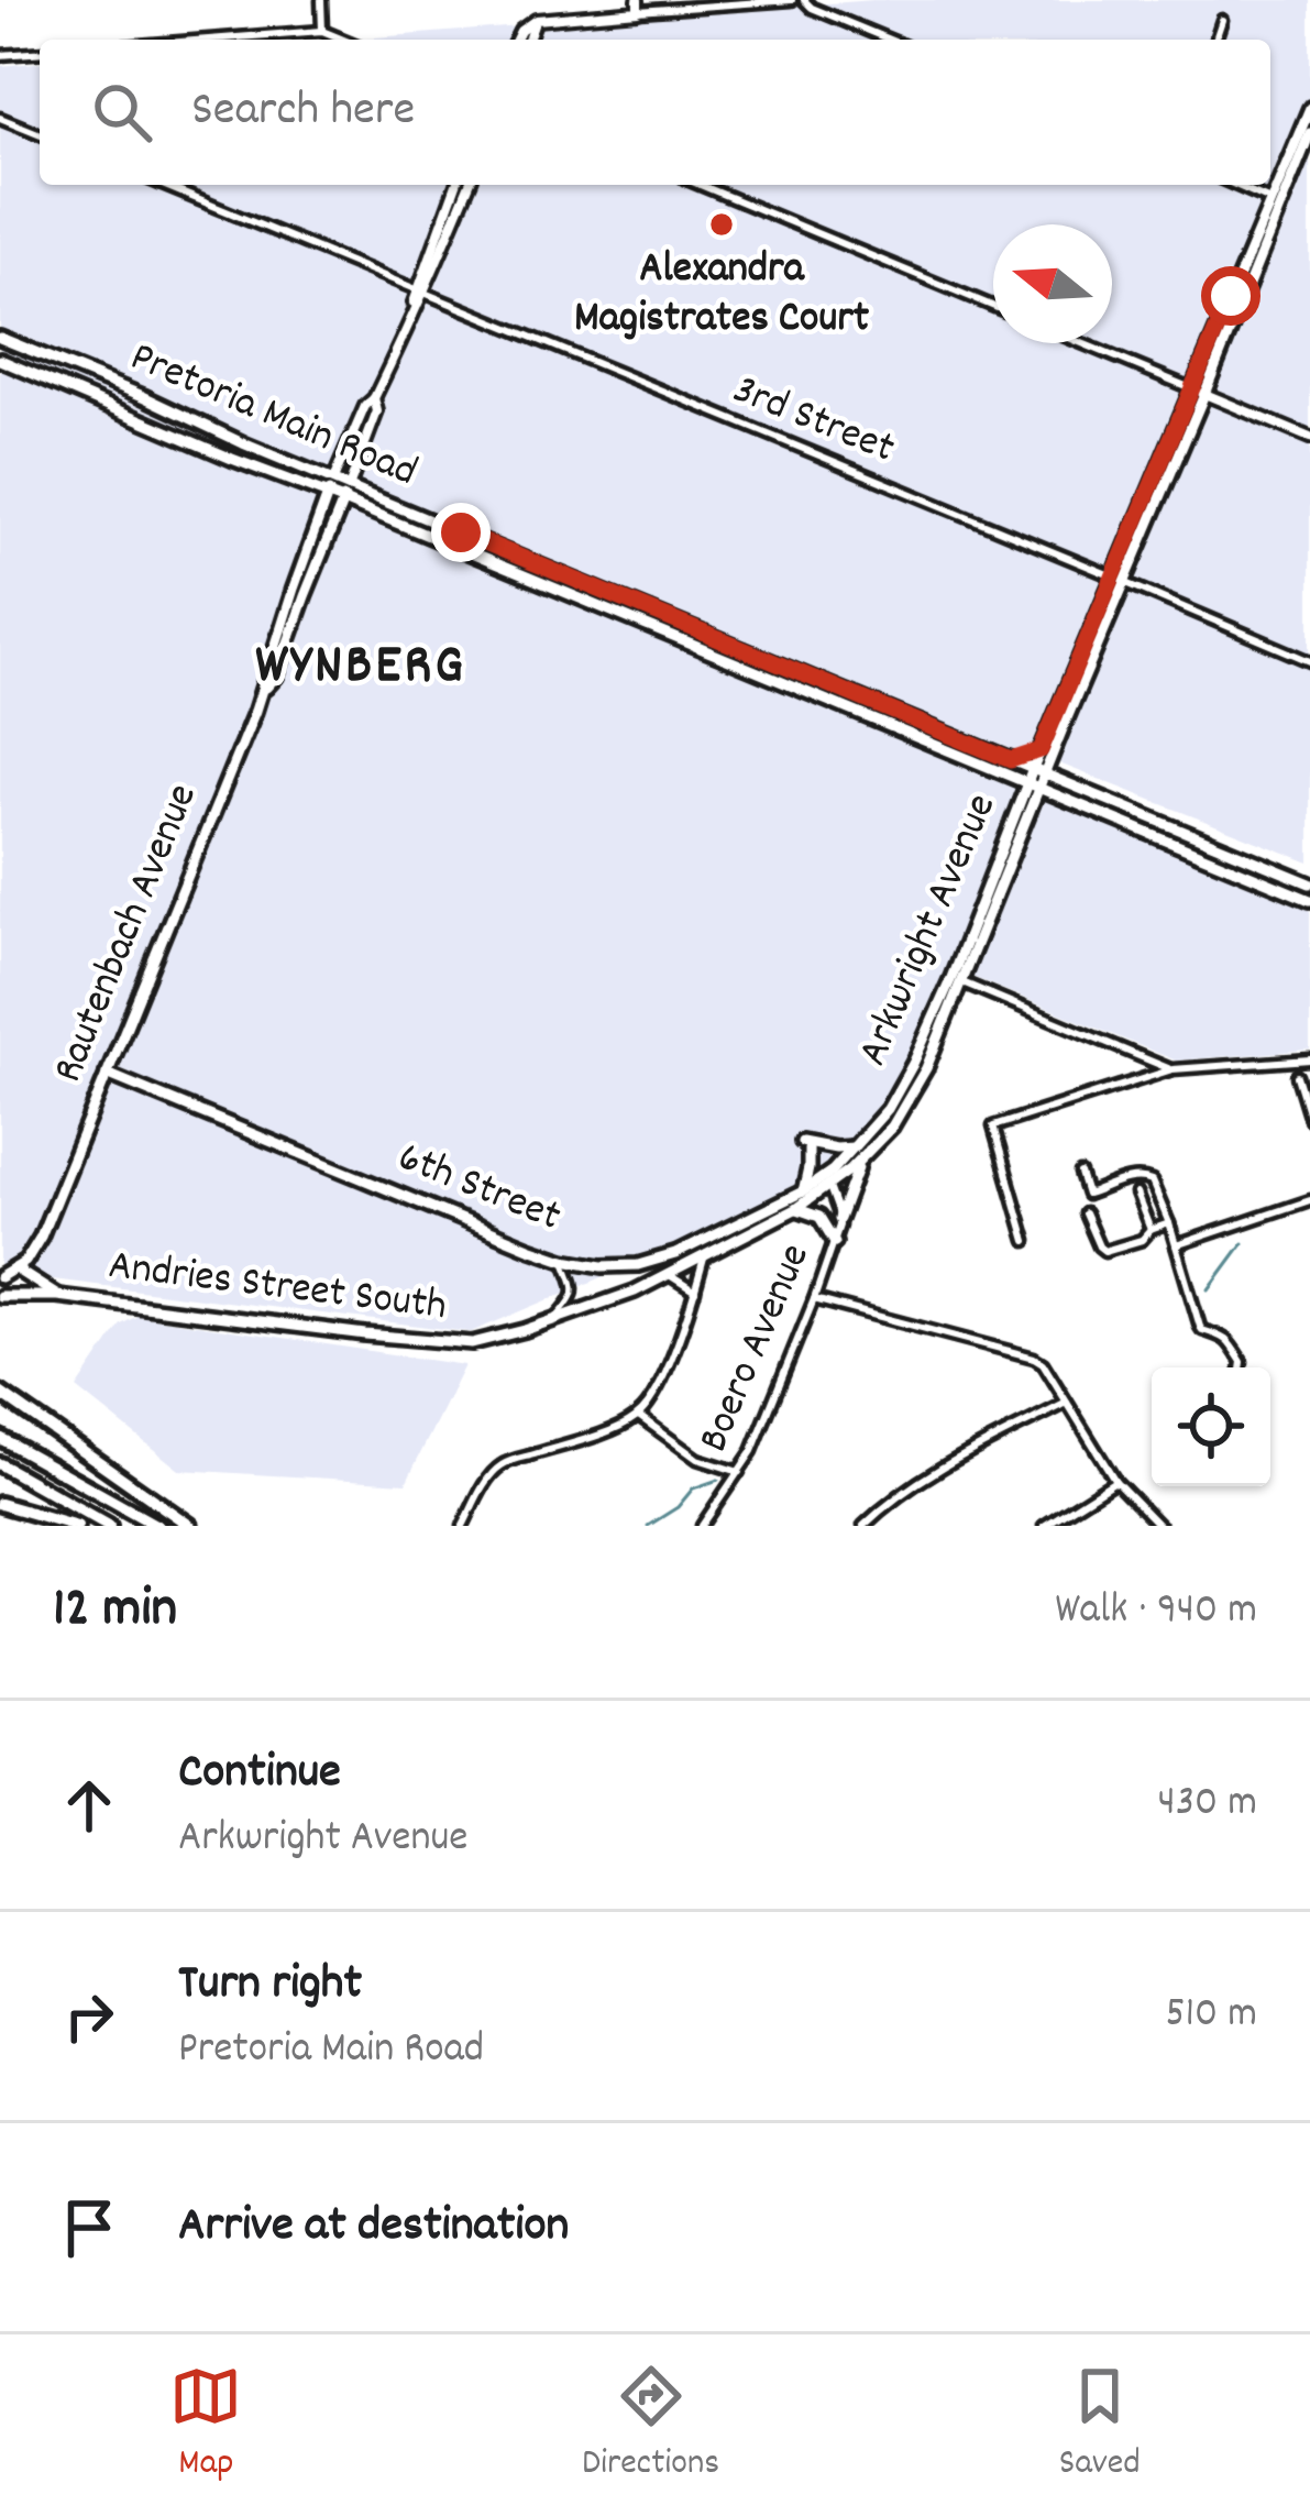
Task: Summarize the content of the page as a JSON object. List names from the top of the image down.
{
  "streets": {
    "main road": [
      "Pretoria Main Road",
      "Arkwright Avenue",
      "Rautenbach Avenue",
      "6th Street",
      "Andries Street South"
    ],
    "street": ["3rd Street", "Boero Avenue"]
  },
  "crossings": [
    ["Pretoria Main Road", "Arkwright Avenue"],
    ["3rd Street", "Arkwright Avenue"],
    ["Arkwright Avenue", "6th Street"],
    ["Arkwright Avenue", "Andries Street South"],
    ["Arkwright Avenue", "Boero Avenue"],
    ["Rautenbach Avenue", "6th Street"],
    ["6th Street", "Andries Street South"],
    ["6th Street", "Boero Avenue"],
    ["Andries Street South", "Boero Avenue"]
  ],
  "districts": ["WYNBERG"],
  "places": ["Alexandra Magistrates Court"],
  "north": "left",
  "page": {
    "search": "Search here",
    "heading": ["12 min", "Walk · 940 m"],
    "list": [
      ["Continue", "Arkwright Avenue", "430 m"],
      ["Turn right", "Pretoria Main Road", "510 m"],
      "Arrive at destination"
    ],
    "nav": ["Map", "Directions", "Saved"]
  }
}
